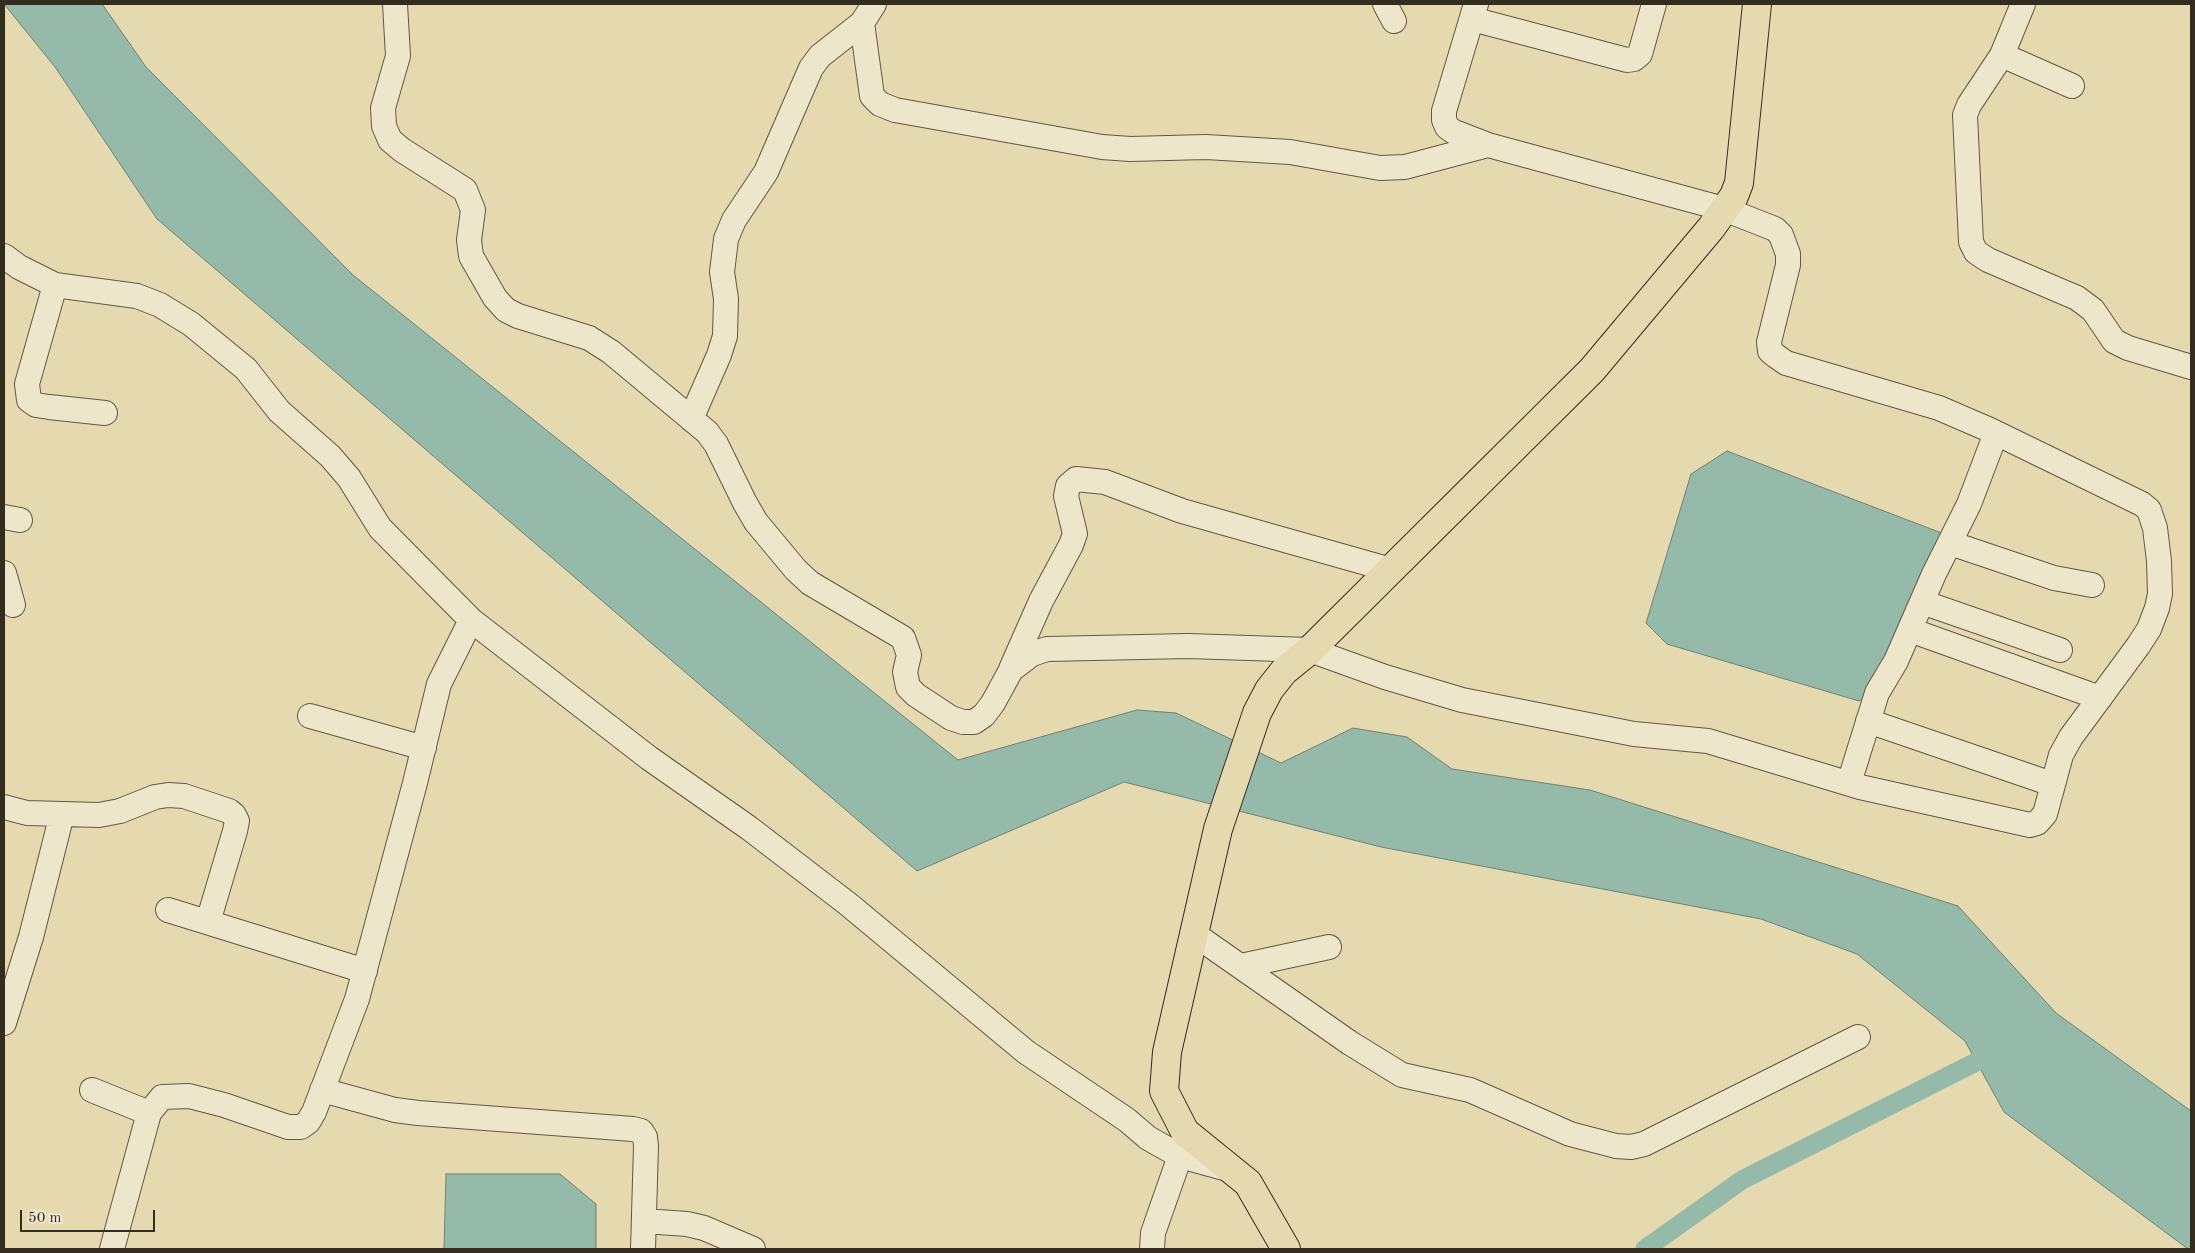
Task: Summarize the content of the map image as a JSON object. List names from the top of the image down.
{
  "scale_bar": "50 m"
}
